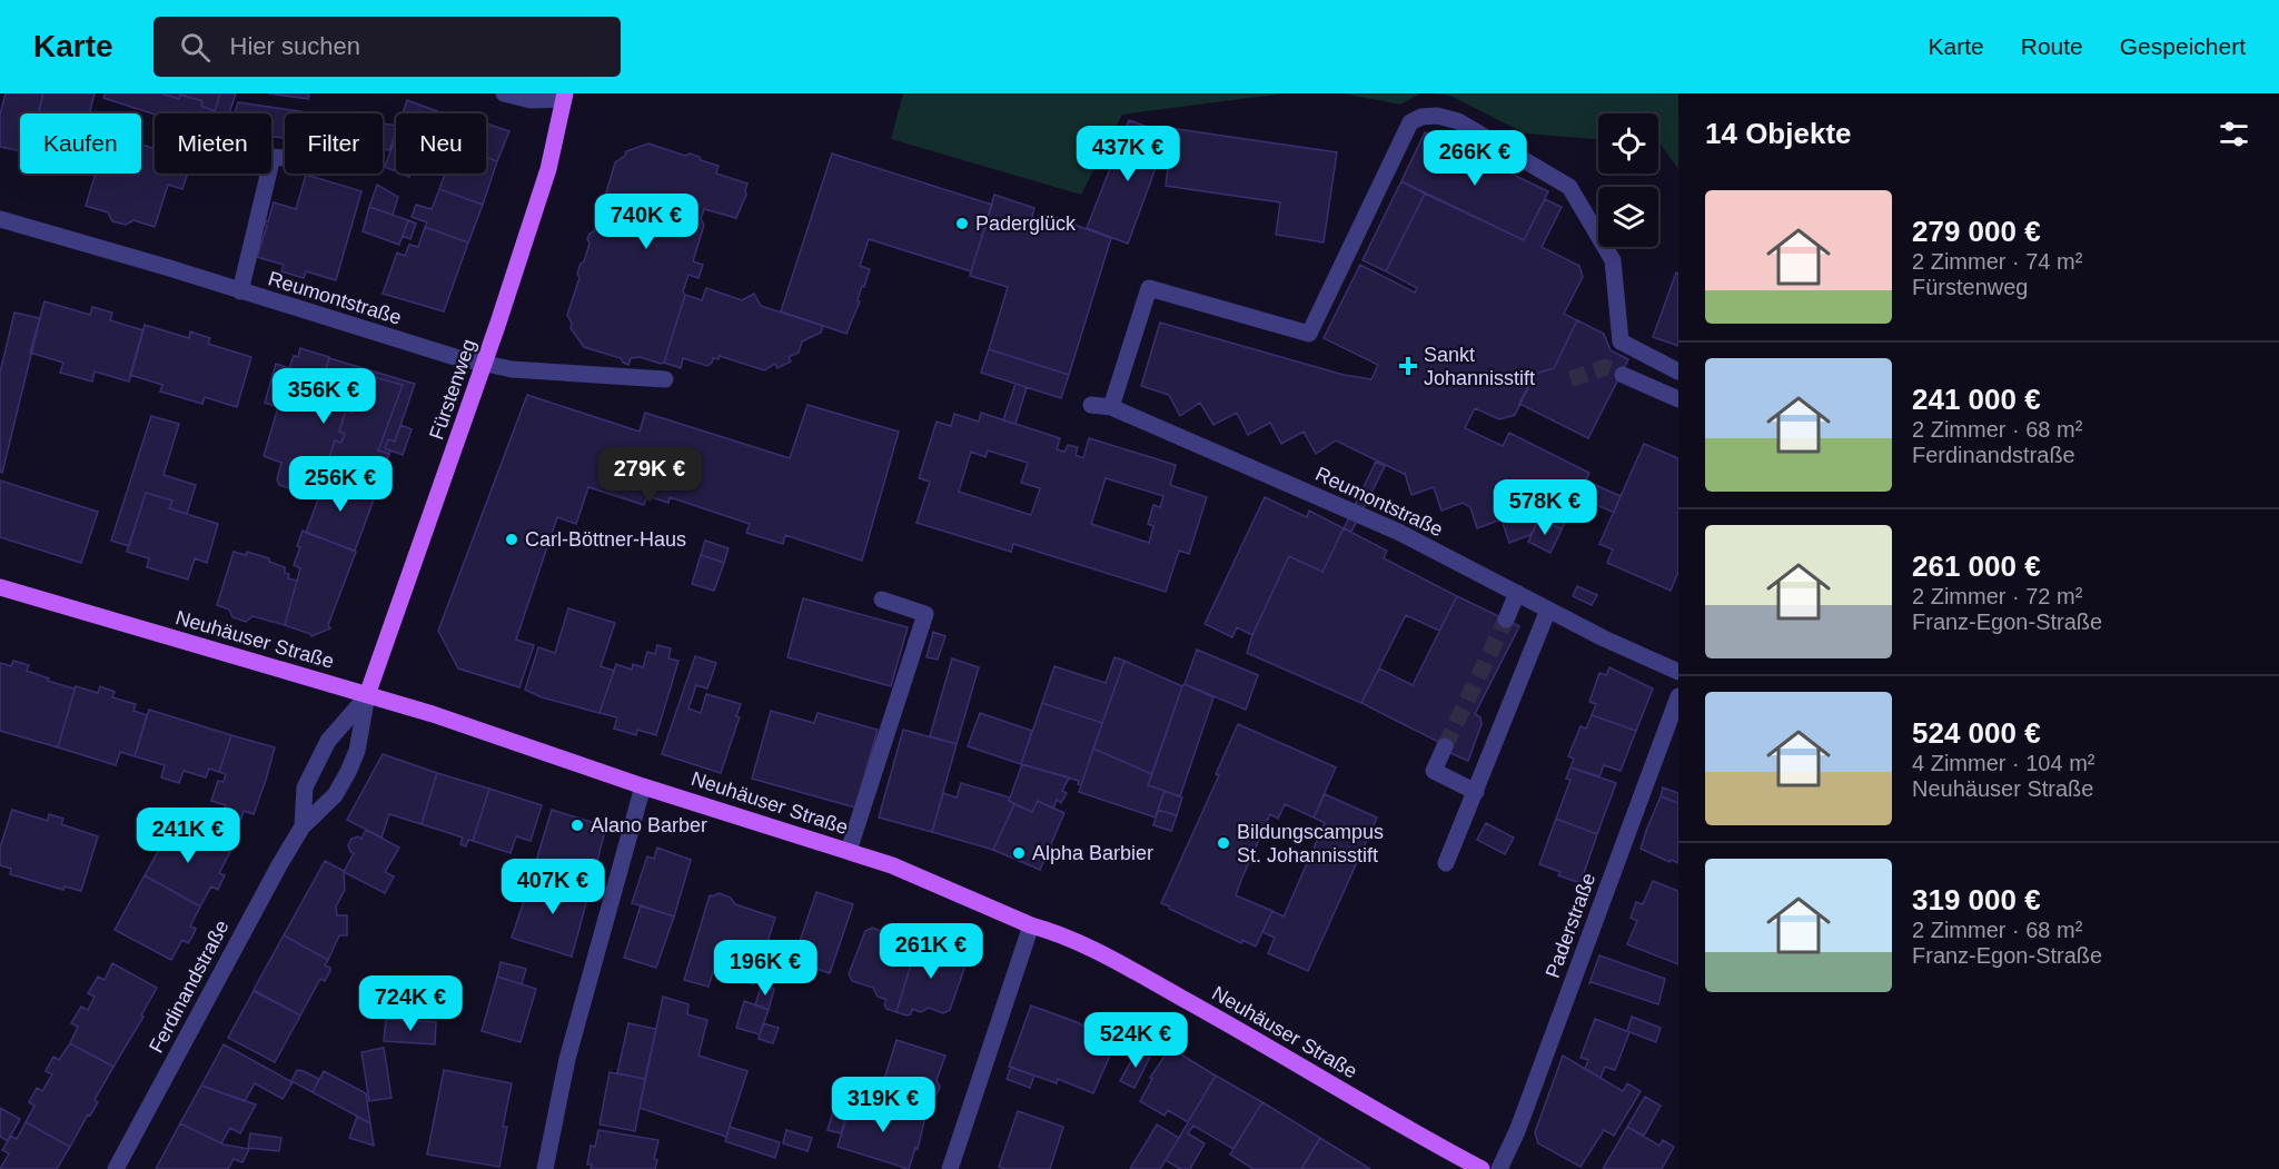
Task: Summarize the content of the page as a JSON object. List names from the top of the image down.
{
  "streets": {
    "main road": ["Fürstenweg", "Neuhäuser Straße"],
    "street": ["Reumontstraße", "Paderstraße", "Ferdinandstraße"]
  },
  "crossings": [
    ["Reumontstraße", "Fürstenweg"],
    ["Fürstenweg", "Neuhäuser Straße"],
    ["Fürstenweg", "Ferdinandstraße"],
    ["Neuhäuser Straße", "Ferdinandstraße"]
  ],
  "places": {
    "other": [
      "Paderglück",
      "Carl-Böttner-Haus",
      "Alano Barber",
      "Bildungscampus St. Johannisstift",
      "Alpha Barbier"
    ],
    "health": ["Sankt Johannisstift"]
  },
  "page": {
    "header": "Karte",
    "search": "Hier suchen",
    "nav": ["Karte", "Route", "Gespeichert"],
    "heading": "14 Objekte",
    "chip": [
      "Kaufen",
      "Mieten",
      "Filter",
      "Neu"
    ],
    "price": [
      "437K €",
      "266K €",
      "740K €",
      "356K €",
      "279K €",
      "256K €",
      "578K €",
      "241K €",
      "407K €",
      "261K €",
      "196K €",
      "724K €",
      "524K €",
      "319K €"
    ],
    "list": [
      {
        "name": "279 000 €",
        "note": "2 Zimmer · 74 m² · Fürstenweg"
      },
      {
        "name": "241 000 €",
        "note": "2 Zimmer · 68 m² · Ferdinandstraße"
      },
      {
        "name": "261 000 €",
        "note": "2 Zimmer · 72 m² · Franz-Egon-Straße"
      },
      {
        "name": "524 000 €",
        "note": "4 Zimmer · 104 m² · Neuhäuser Straße"
      },
      {
        "name": "319 000 €",
        "note": "2 Zimmer · 68 m² · Franz-Egon-Straße"
      }
    ]
  }
}
